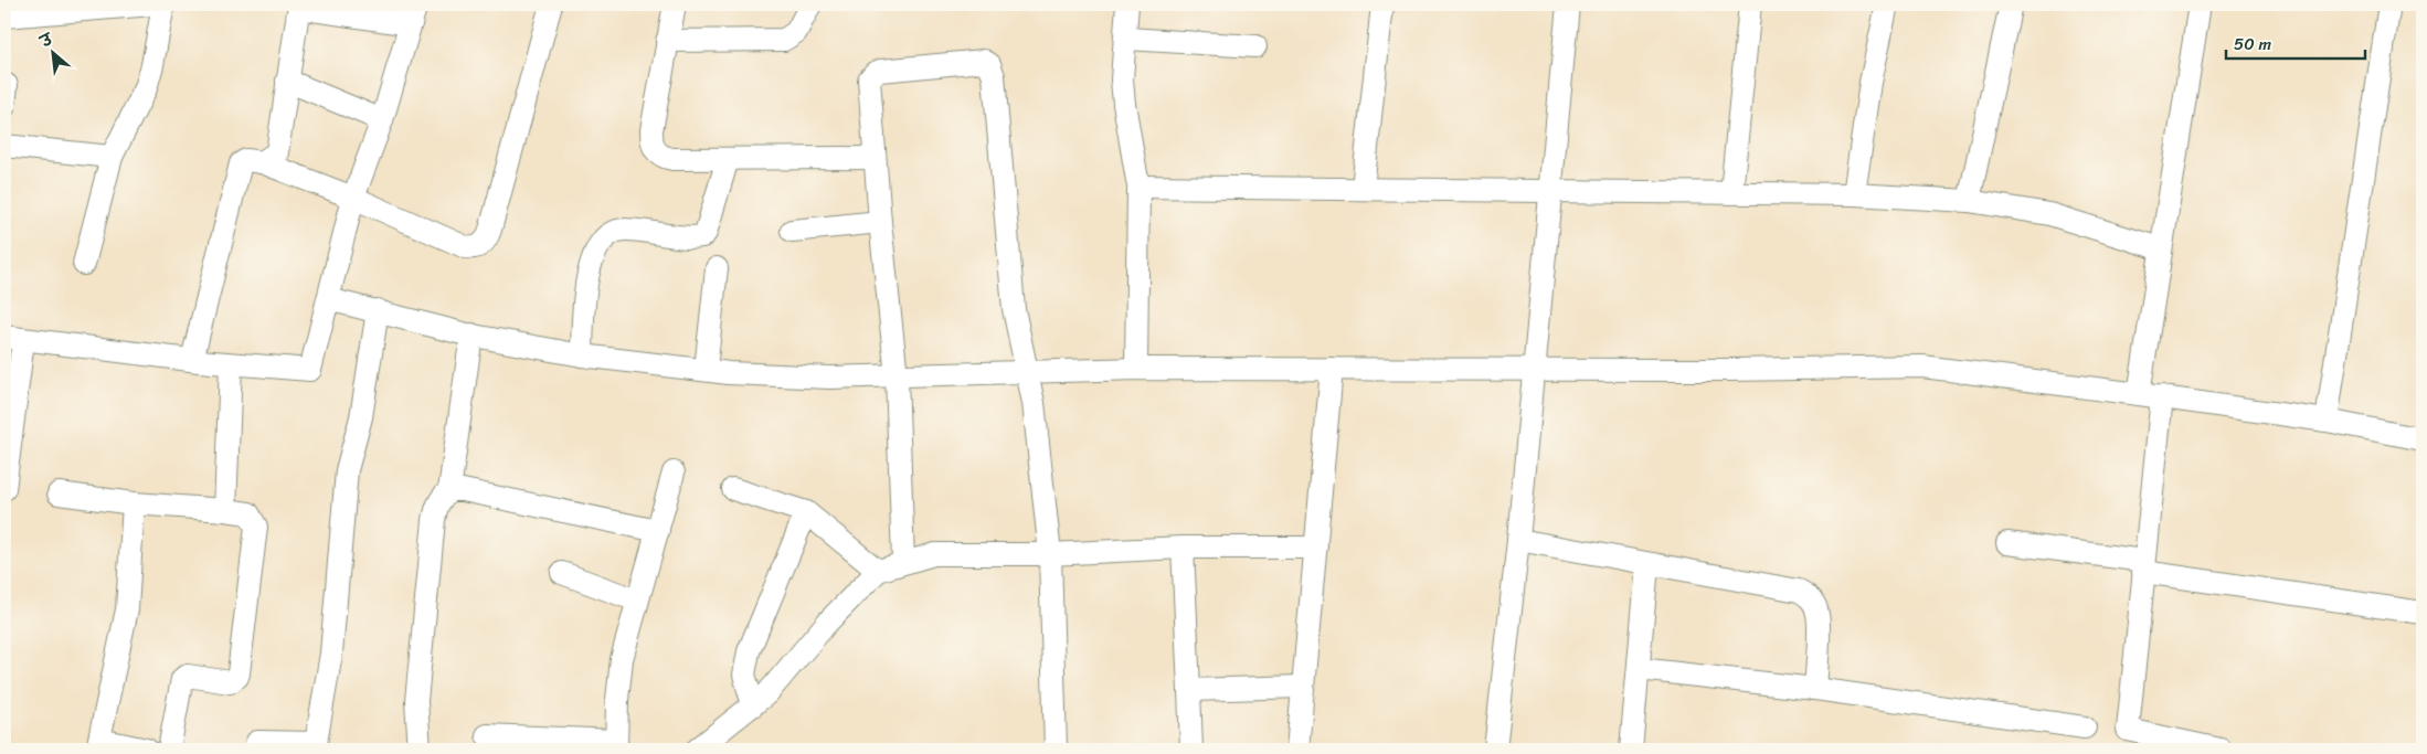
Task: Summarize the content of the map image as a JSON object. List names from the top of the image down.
{
  "scale_bar": "50 m",
  "north": "top left"
}
